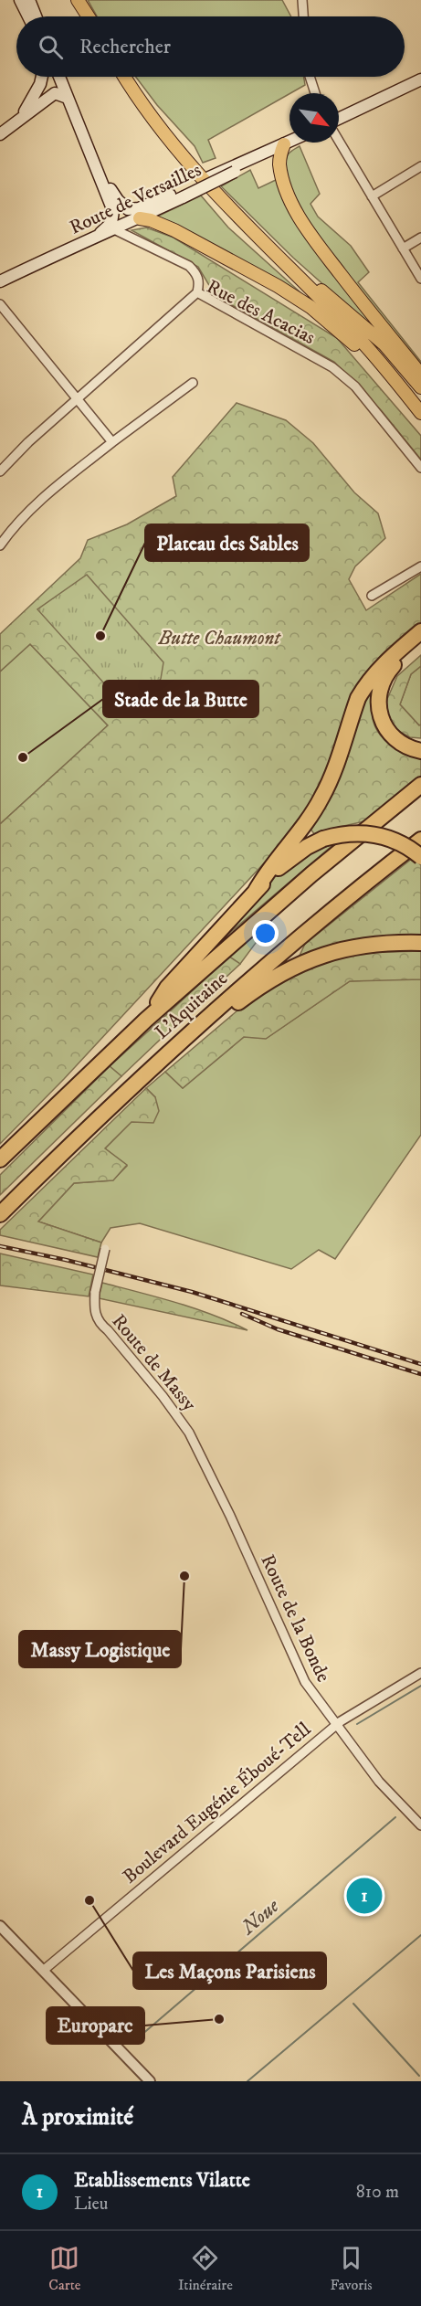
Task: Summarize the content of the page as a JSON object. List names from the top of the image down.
{
  "streets": {
    "highway": ["L'Aquitaine"],
    "main road": ["Route de Versailles"],
    "street": [
      "Rue des Acacias",
      "Route de Massy",
      "Route de la Bonde",
      "Boulevard Eugénie Éboué-Tell"
    ]
  },
  "crossings": [
    ["Route de Massy", "Route de la Bonde"],
    ["Route de la Bonde", "Boulevard Eugénie Éboué-Tell"]
  ],
  "water": ["Noue"],
  "parks": ["Butte Chaumont"],
  "places": [
    "Plateau des Sables",
    "Stade de la Butte",
    "Massy Logistique",
    "Les Maçons Parisiens",
    "Europarc"
  ],
  "north": "bottom right",
  "page": {
    "search": "Rechercher",
    "pins": "1",
    "heading": "À proximité",
    "list": [
      {
        "mark": "1",
        "name": "Etablissements Vilatte",
        "note": "Lieu",
        "value": "810 m"
      }
    ],
    "nav": ["Carte", "Itinéraire", "Favoris"]
  }
}
